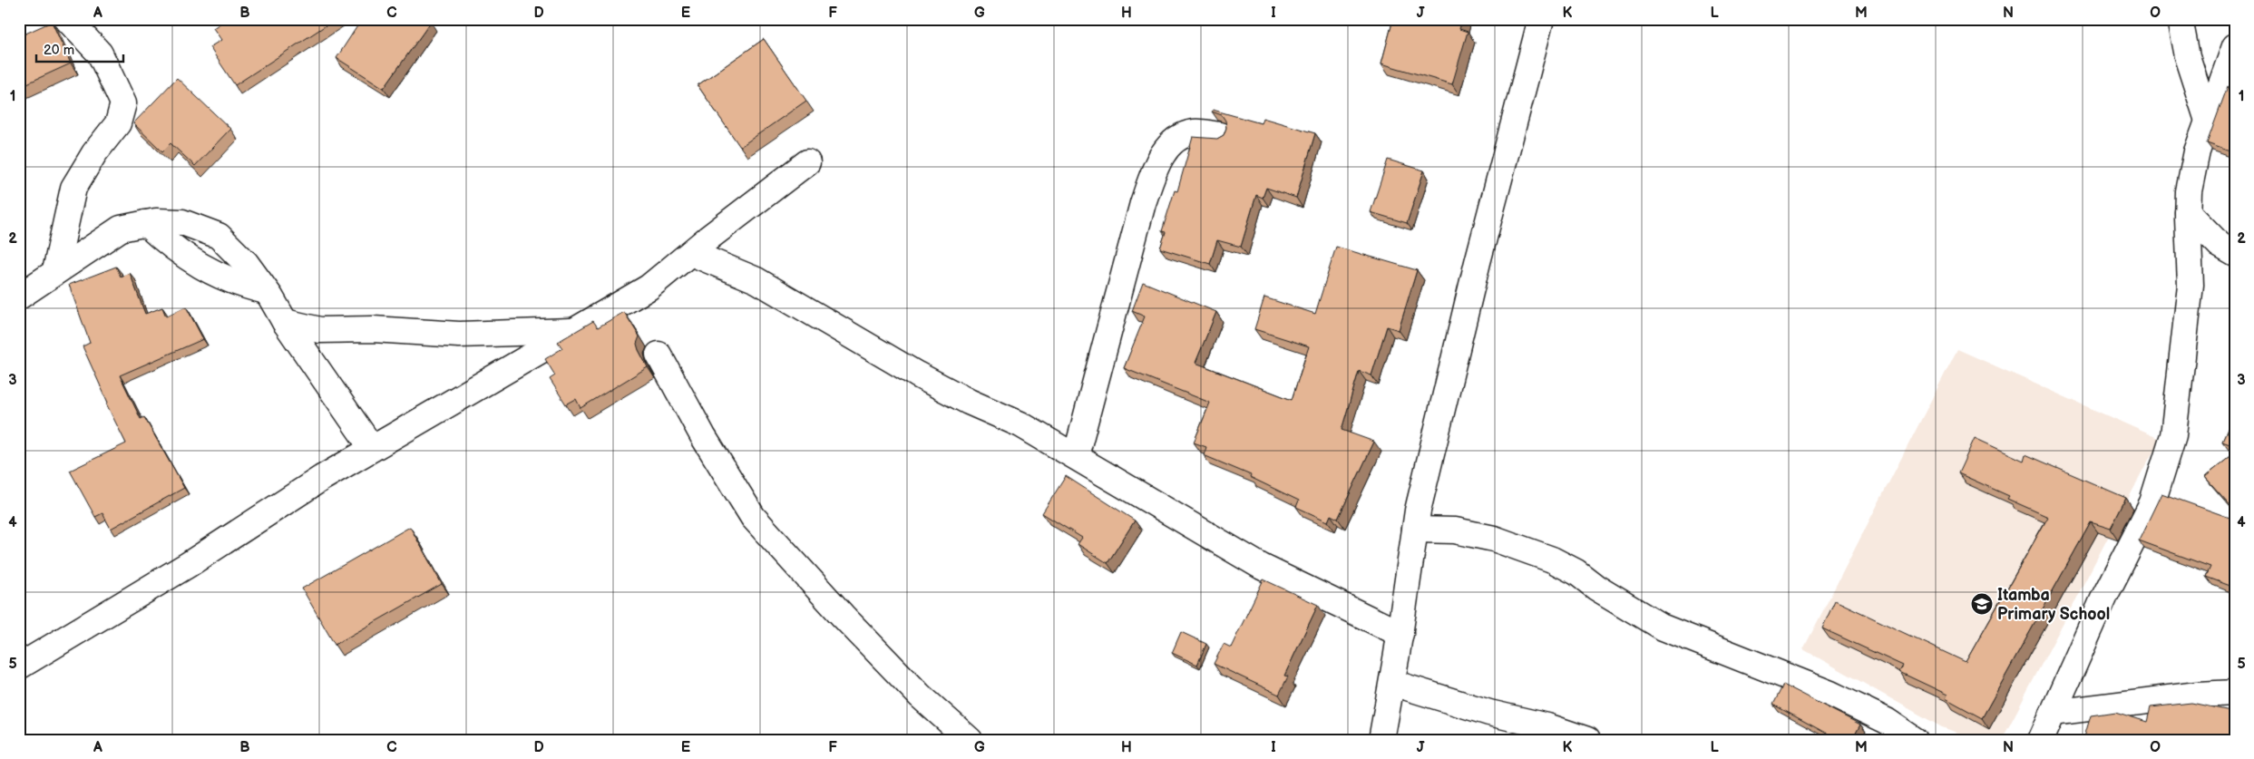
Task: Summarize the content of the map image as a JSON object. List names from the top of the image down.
{
  "places": {
    "school or university": ["Itamba Primary School"]
  },
  "scale_bar": "20 m",
  "grid": {
    "columns": [
      "A",
      "B",
      "C",
      "D",
      "E",
      "F",
      "G",
      "H",
      "I",
      "J",
      "K",
      "L",
      "M",
      "N",
      "O"
    ],
    "rows": [
      "1",
      "2",
      "3",
      "4",
      "5"
    ]
  }
}
